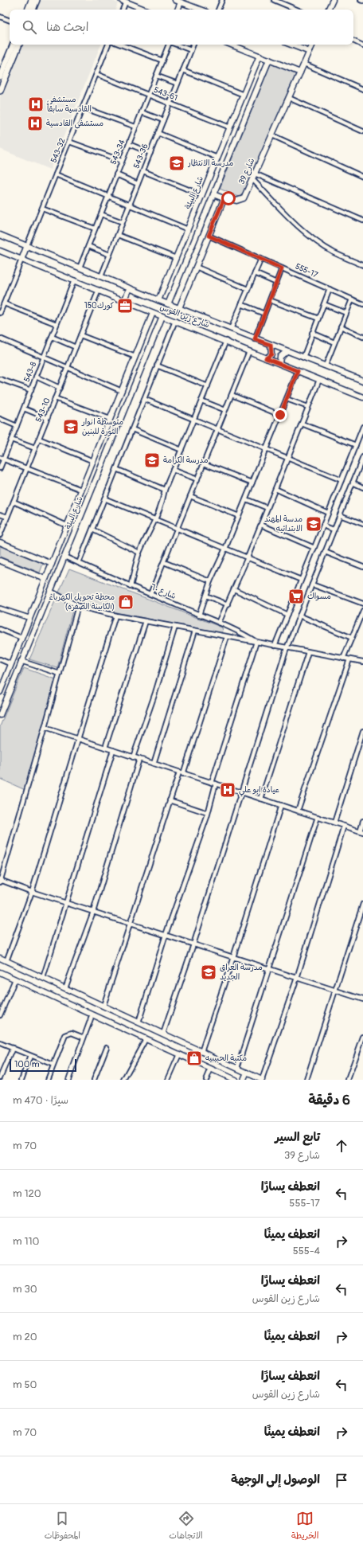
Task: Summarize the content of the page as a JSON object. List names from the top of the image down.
{
  "streets": {
    "street": [
      "543-61",
      "543-32",
      "543-34",
      "543-36",
      "شارع 39",
      "شارع البيئة",
      "555-17",
      "شارع زين القوس",
      "543-8",
      "543-10",
      "شارع ٦٠"
    ]
  },
  "crossings": [
    ["543-61", "543-32"],
    ["543-61", "543-34"],
    ["543-61", "543-36"],
    ["543-61", "شارع البيئة"],
    ["543-32", "شارع زين القوس"],
    ["543-34", "شارع زين القوس"],
    ["543-36", "شارع زين القوس"],
    ["شارع البيئة", "شارع زين القوس"],
    ["شارع البيئة", "شارع ٦٠"],
    ["شارع زين القوس", "543-8"],
    ["شارع زين القوس", "543-10"]
  ],
  "places": {
    "hospital": ["مستشفى القادسية سابقاً", "مستشفى القادسية", "عيادة ابو علي"],
    "school or university": [
      "مدرسة الانتظار",
      "متوسطة انوار الثورة للبنين",
      "مدرسة الكرامة",
      "مدسة المهند الابتدائيه",
      "مدرسة العراق الجديد"
    ],
    "office": ["كورك150"],
    "supermarket": ["مسواك"],
    "shop": ["محطة تحويل الكهرباء (الكابينة الصفره)", "مكتبة الحبيبيه"]
  },
  "scale_bar": "100 m",
  "page": {
    "search": "ابحث هنا",
    "scale": "100 m",
    "heading": ["6 دقيقة", "سيرًا · 470 m"],
    "list": [
      ["تابع السير", "شارع 39", "70 m"],
      ["انعطف يسارًا", "555-17", "120 m"],
      ["انعطف يمينًا", "555-4", "110 m"],
      ["انعطف يسارًا", "شارع زين القوس", "30 m"],
      ["انعطف يمينًا", "20 m"],
      ["انعطف يسارًا", "شارع زين القوس", "50 m"],
      ["انعطف يمينًا", "70 m"],
      "الوصول إلى الوجهة"
    ],
    "nav": ["الخريطة", "الاتجاهات", "المحفوظات"]
  }
}
